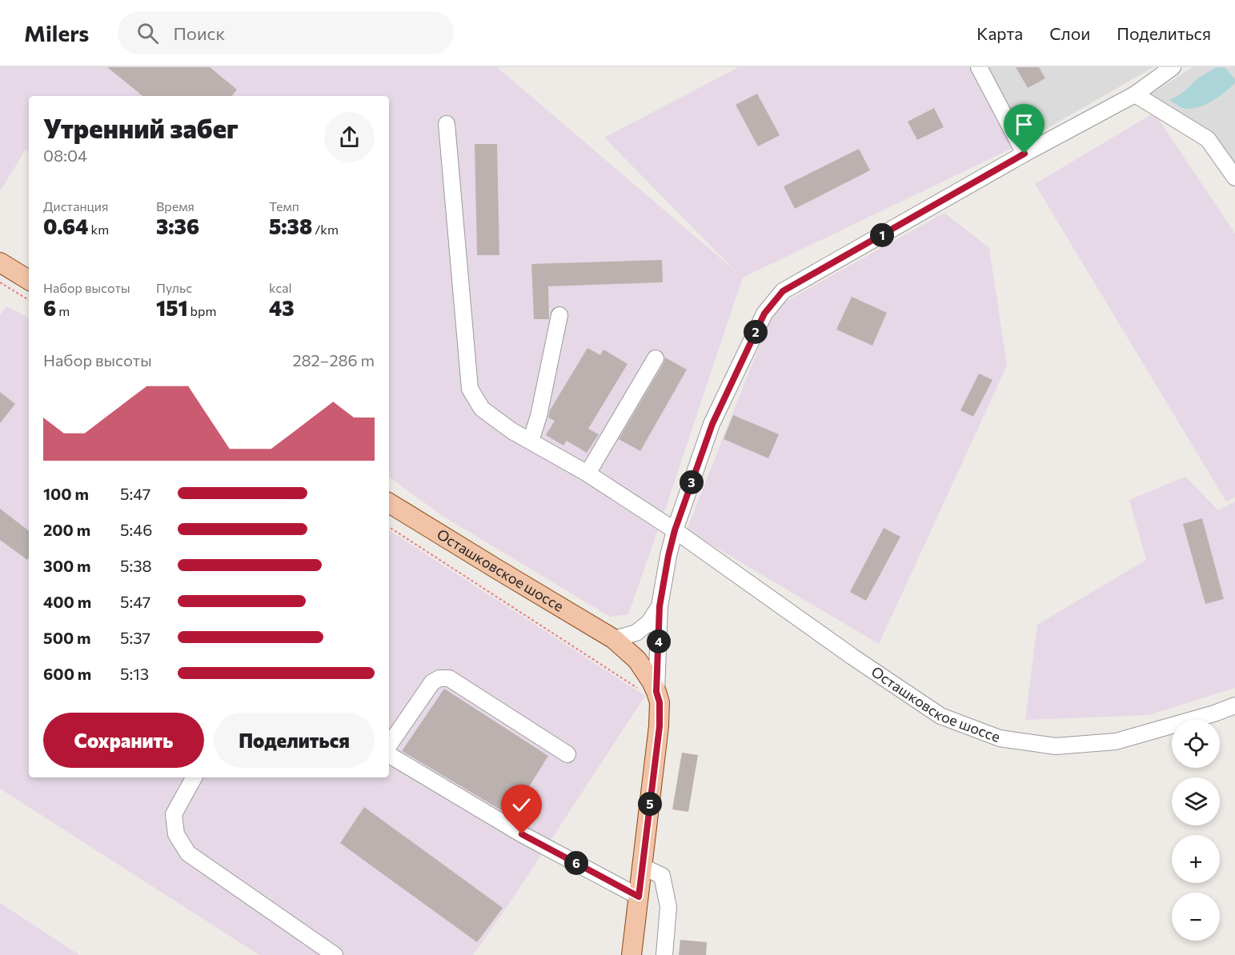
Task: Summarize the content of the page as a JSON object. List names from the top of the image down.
{
  "streets": {
    "main road": ["Осташковское шоссе"]
  },
  "page": {
    "header": "Milers",
    "search": "Поиск",
    "nav": ["Карта", "Слои", "Поделиться"],
    "heading": ["Утренний забег", "08:04"],
    "stats": [
      ["Дистанция", "0.64 km"],
      ["Время", "3:36"],
      ["Темп", "5:38 /km"],
      ["Набор высоты", "6 m"],
      ["Пульс", "151 bpm"],
      ["kcal", "43"]
    ],
    "pins": [
      "1",
      "2",
      "3",
      "4",
      "5",
      "6"
    ],
    "chart": ["Набор высоты", "282–286 m"],
    "list": [
      {
        "name": "100 m",
        "note": "5:47"
      },
      {
        "name": "200 m",
        "note": "5:46"
      },
      {
        "name": "300 m",
        "note": "5:38"
      },
      {
        "name": "400 m",
        "note": "5:47"
      },
      {
        "name": "500 m",
        "note": "5:37"
      },
      {
        "name": "600 m",
        "note": "5:13"
      }
    ],
    "buttons": ["Сохранить", "Поделиться"],
    "map_buttons": ["+", "−"]
  }
}
